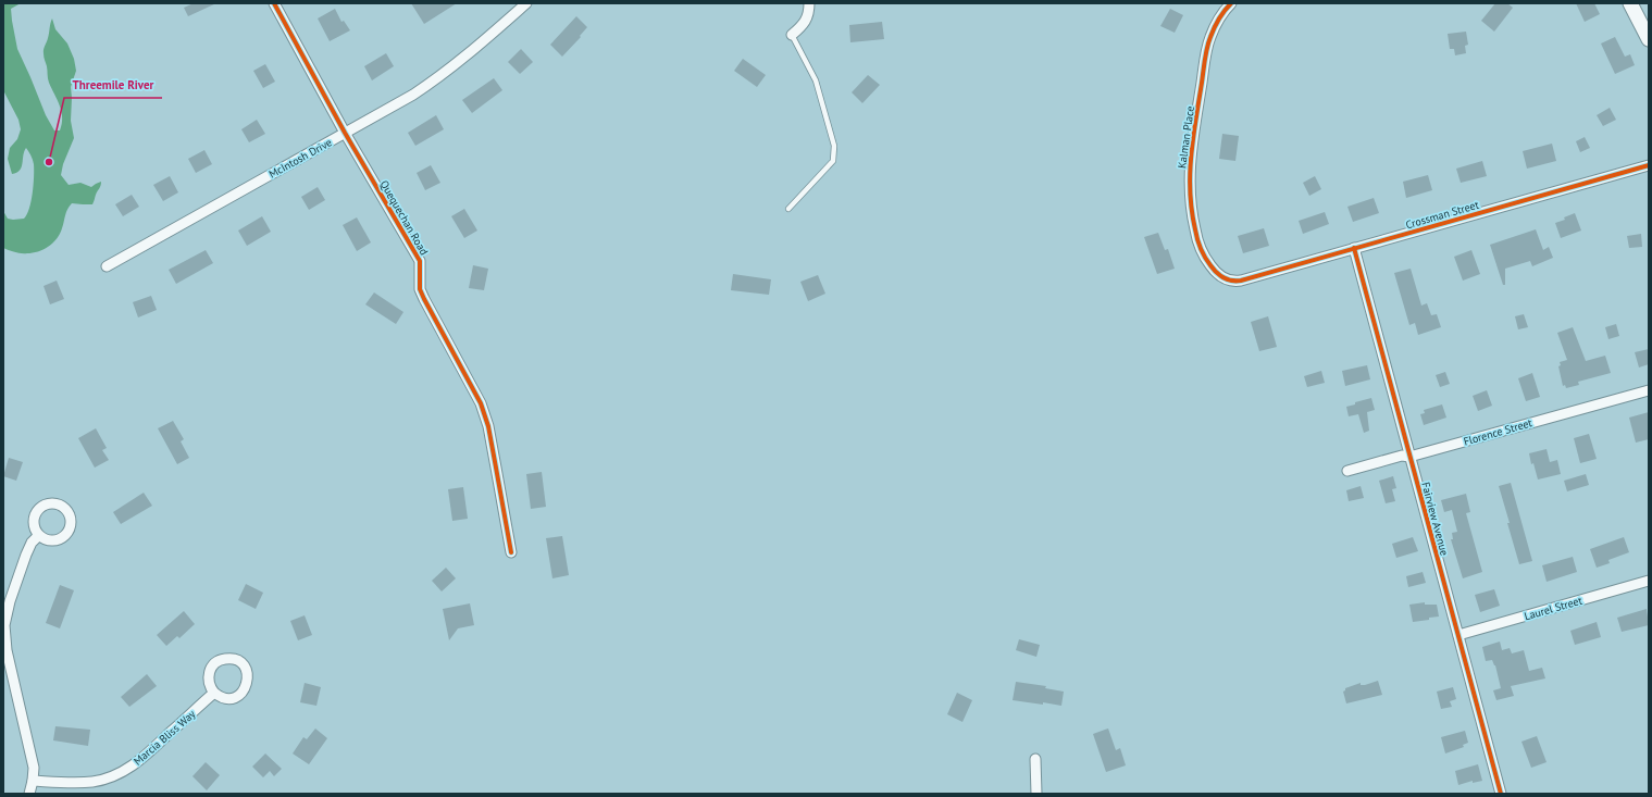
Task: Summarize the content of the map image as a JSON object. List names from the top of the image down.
{
  "streets": {
    "street": [
      "Kalman Place",
      "McIntosh Drive",
      "Crossman Street",
      "Quequechan Road",
      "Florence Street",
      "Fairview Avenue",
      "Laurel Street",
      "Marcia Bliss Way"
    ]
  },
  "crossings": [
    ["Kalman Place", "Crossman Street"],
    ["McIntosh Drive", "Quequechan Road"],
    ["Crossman Street", "Fairview Avenue"],
    ["Florence Street", "Fairview Avenue"],
    ["Fairview Avenue", "Laurel Street"]
  ],
  "places": ["Threemile River"]
}
